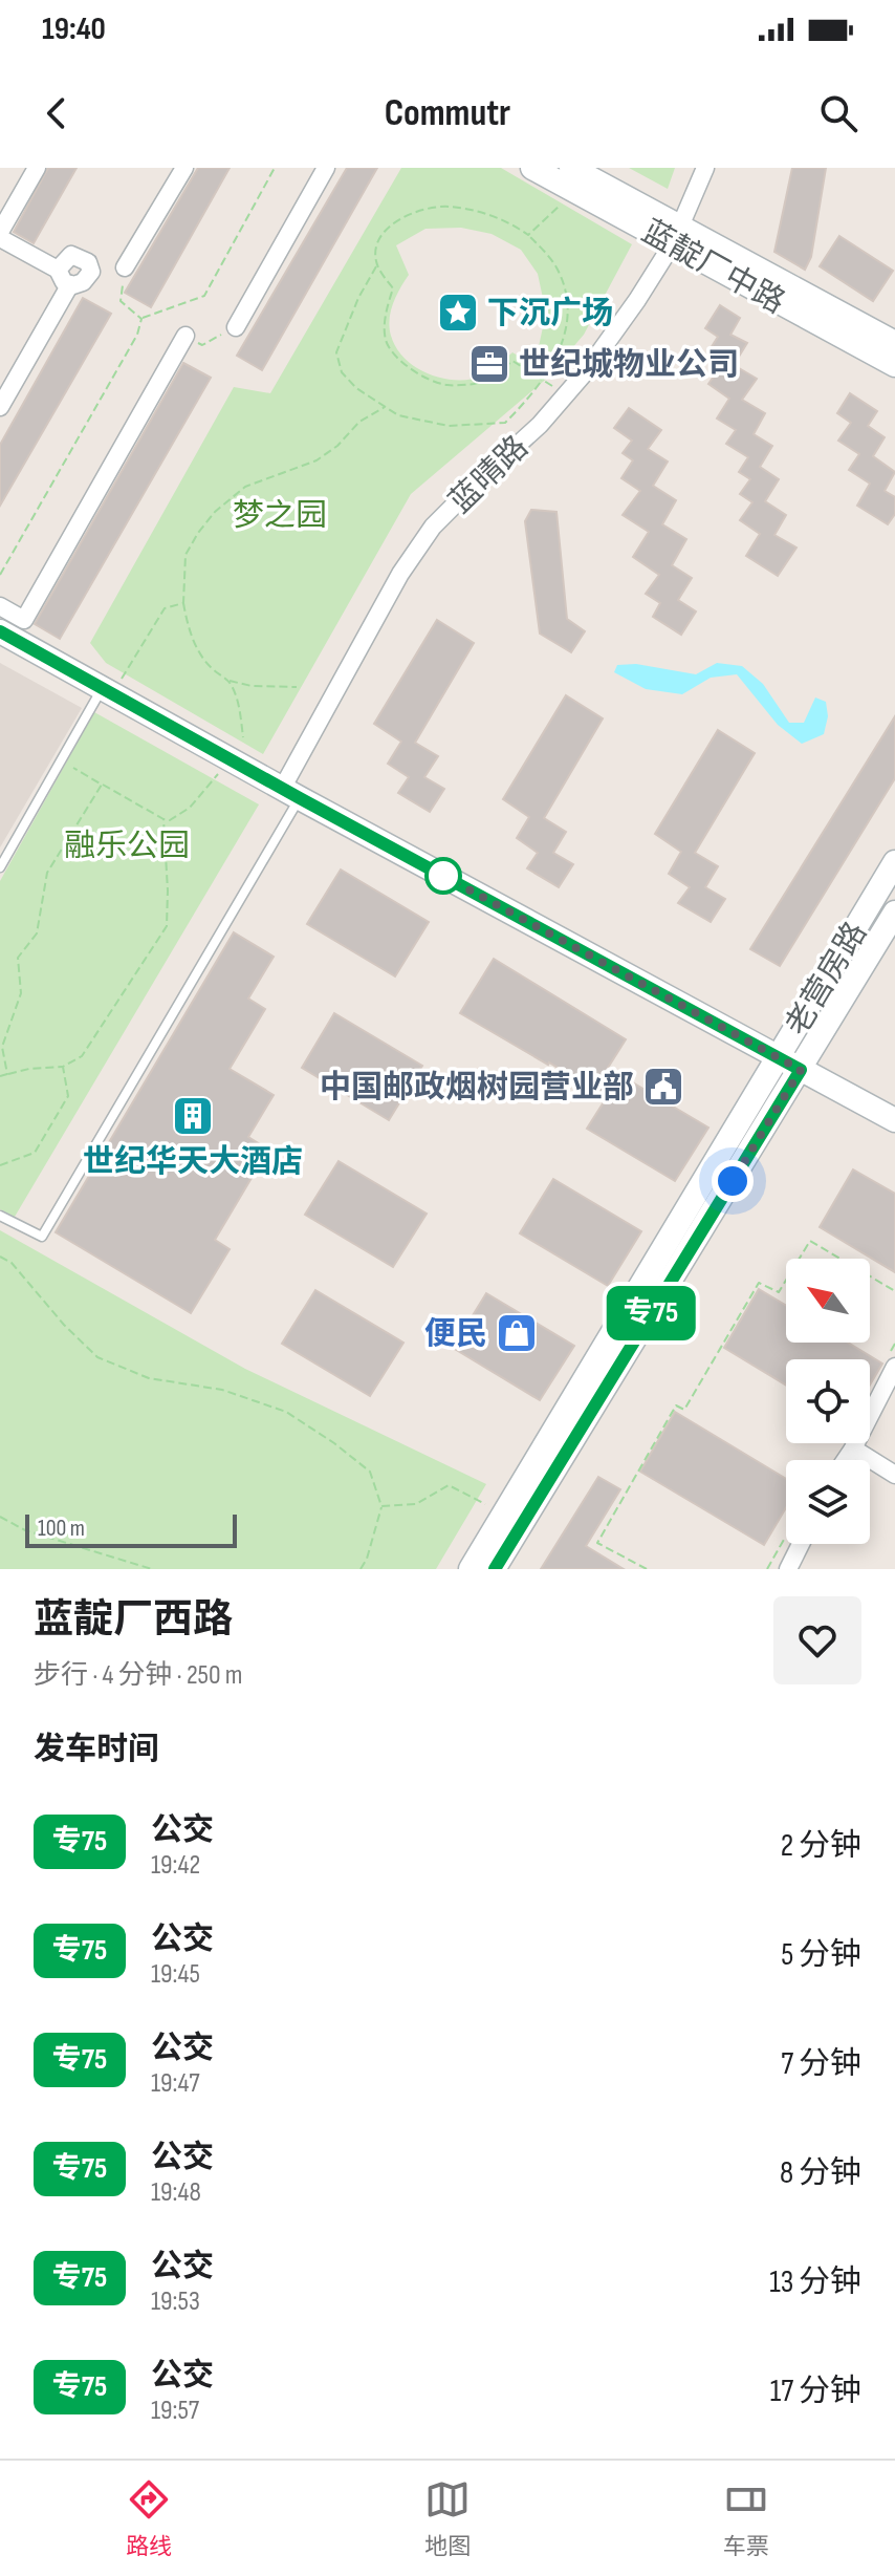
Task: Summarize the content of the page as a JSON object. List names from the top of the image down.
{
  "streets": {
    "street": ["蓝靛厂中路", "蓝晴路", "老营房路"]
  },
  "crossings": [
    ["蓝靛厂中路", "蓝晴路"]
  ],
  "parks": ["梦之园", "融乐公园"],
  "places": {
    "place": ["下沉广场"],
    "office": ["世纪城物业公司"],
    "public building": ["中国邮政烟树园营业部"],
    "building": ["世纪华天大酒店"],
    "shop": ["便民"]
  },
  "lines": ["bus line 专75"],
  "scale_bar": "100 m",
  "north": "top left",
  "page": {
    "status": "19:40",
    "header": "Commutr",
    "on_map": "专75",
    "scale": "100 m",
    "heading": [
      ["蓝靛厂西路", "步行 · 4 分钟 · 250 m"],
      "发车时间"
    ],
    "list": [
      {
        "mark": "专75",
        "name": "公交",
        "note": "19:42",
        "value": "2 分钟"
      },
      {
        "mark": "专75",
        "name": "公交",
        "note": "19:45",
        "value": "5 分钟"
      },
      {
        "mark": "专75",
        "name": "公交",
        "note": "19:47",
        "value": "7 分钟"
      },
      {
        "mark": "专75",
        "name": "公交",
        "note": "19:48",
        "value": "8 分钟"
      },
      {
        "mark": "专75",
        "name": "公交",
        "note": "19:53",
        "value": "13 分钟"
      },
      {
        "mark": "专75",
        "name": "公交",
        "note": "19:57",
        "value": "17 分钟"
      }
    ],
    "tabs": ["路线", "地图", "车票"]
  }
}
